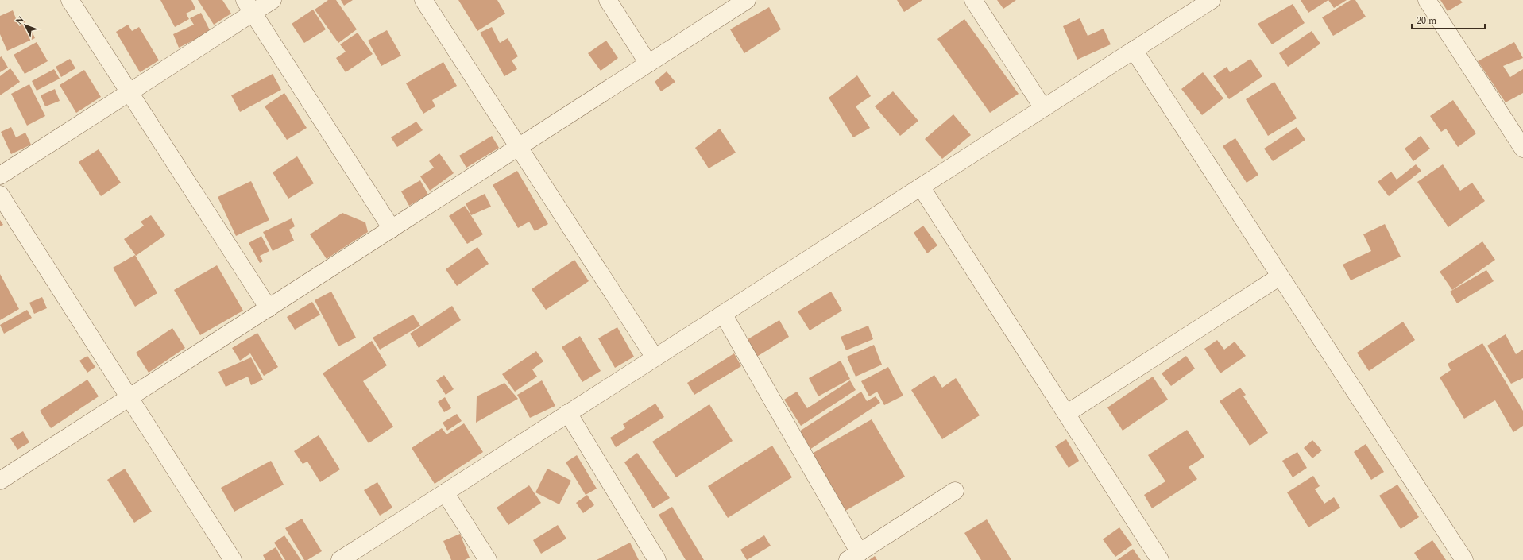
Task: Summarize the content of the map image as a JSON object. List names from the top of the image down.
{
  "scale_bar": "20 m",
  "north": "top left"
}
